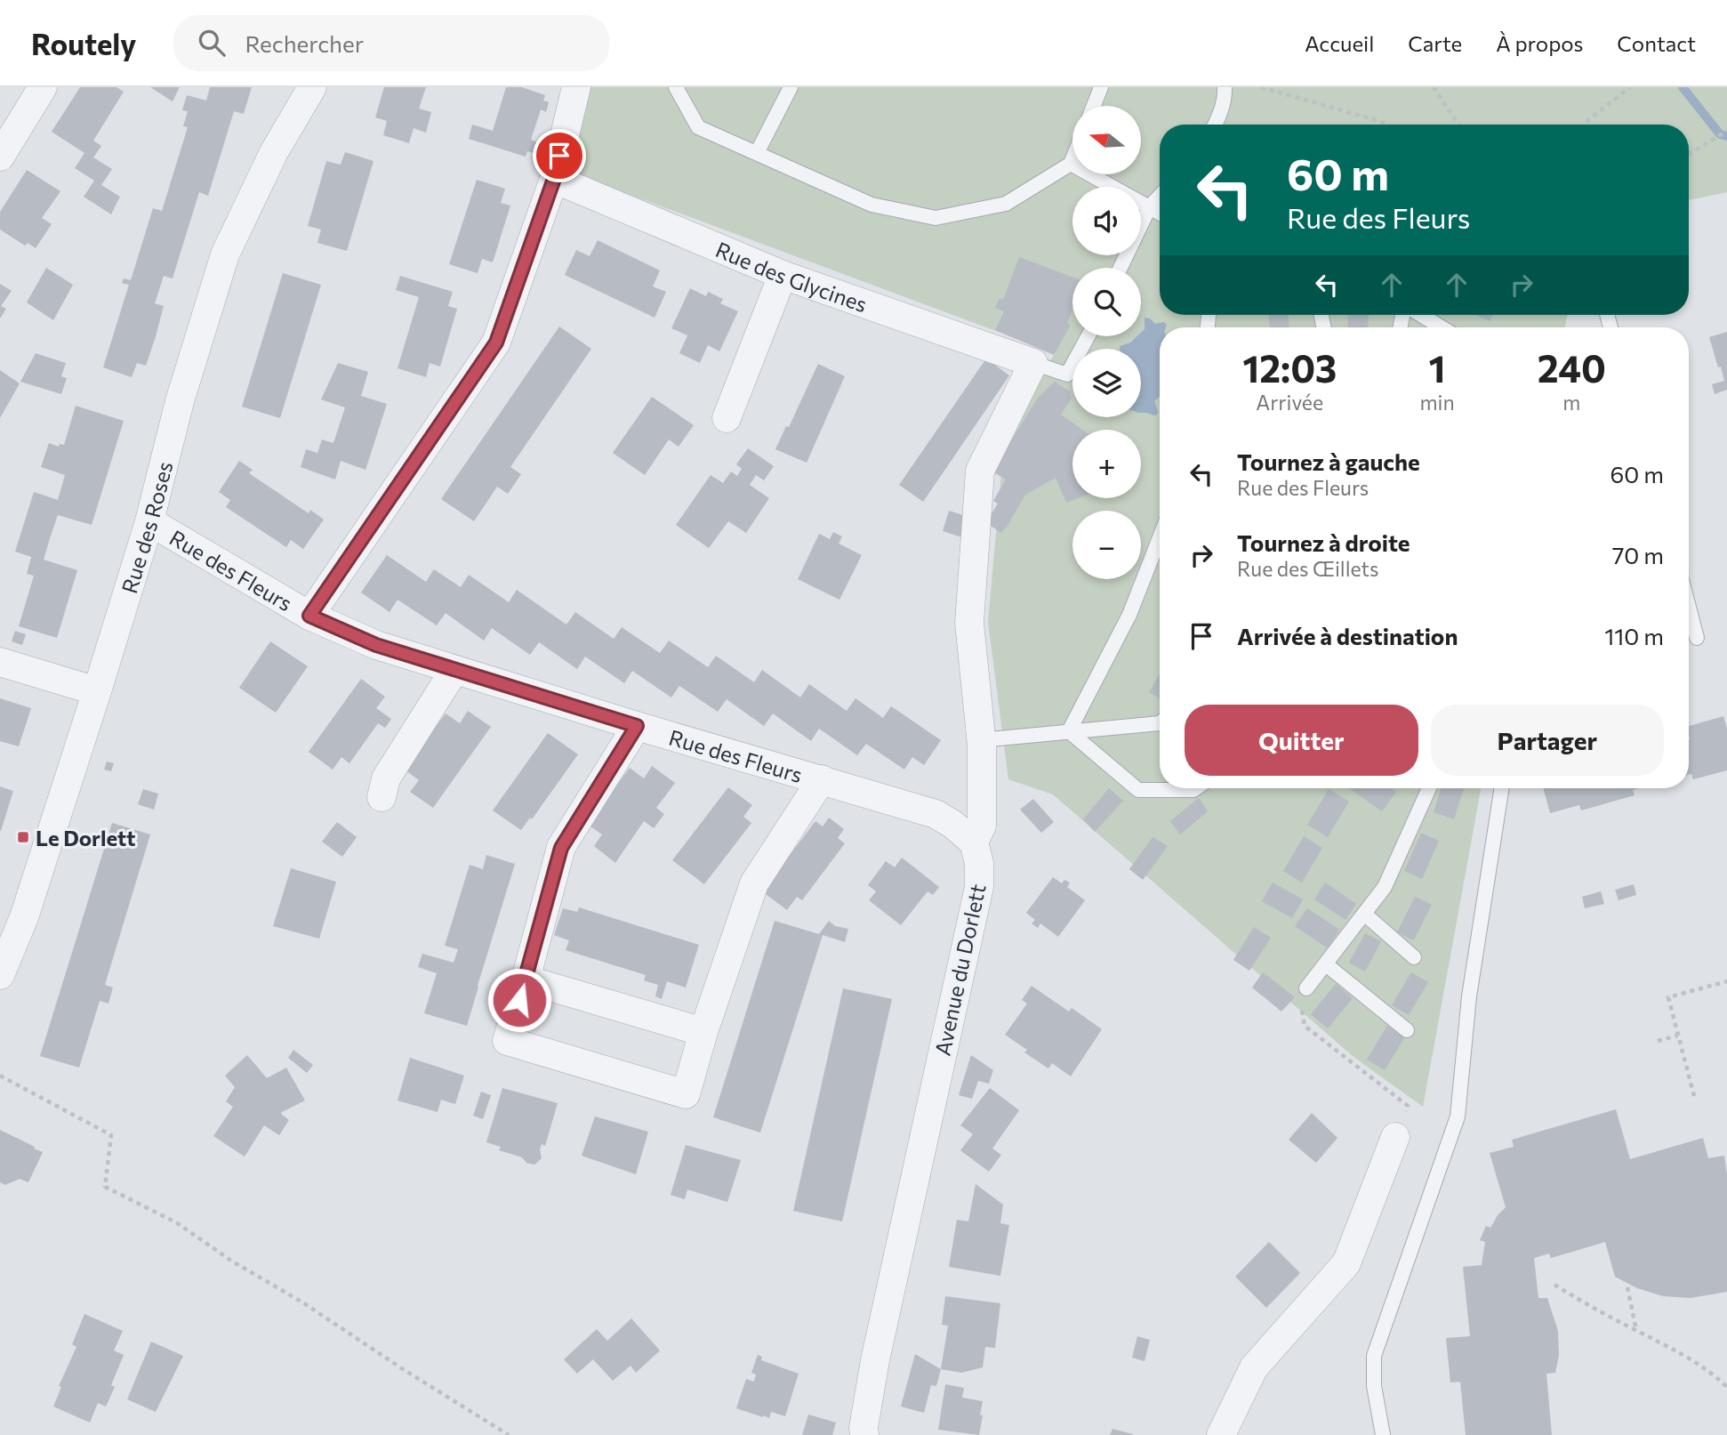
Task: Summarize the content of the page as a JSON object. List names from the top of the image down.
{
  "streets": {
    "street": [
      "Rue des Glycines",
      "Rue des Roses",
      "Rue des Fleurs",
      "Avenue du Dorlett"
    ]
  },
  "crossings": [
    ["Rue des Glycines", "Avenue du Dorlett"],
    ["Rue des Roses", "Rue des Fleurs"],
    ["Rue des Fleurs", "Avenue du Dorlett"]
  ],
  "places": {
    "transit": ["Le Dorlett"]
  },
  "north": "left",
  "page": {
    "header": "Routely",
    "search": "Rechercher",
    "nav": [
      "Accueil",
      "Carte",
      "À propos",
      "Contact"
    ],
    "map_buttons": ["+", "−"],
    "turn": ["60 m", "Rue des Fleurs"],
    "eta": [
      "12:03",
      "Arrivée",
      "1",
      "min",
      "240",
      "m"
    ],
    "list": [
      {
        "name": "Tournez à gauche",
        "note": "Rue des Fleurs",
        "value": "60 m"
      },
      {
        "name": "Tournez à droite",
        "note": "Rue des Œillets",
        "value": "70 m"
      },
      {
        "name": "Arrivée à destination",
        "value": "110 m"
      }
    ],
    "buttons": ["Quitter", "Partager"]
  }
}
